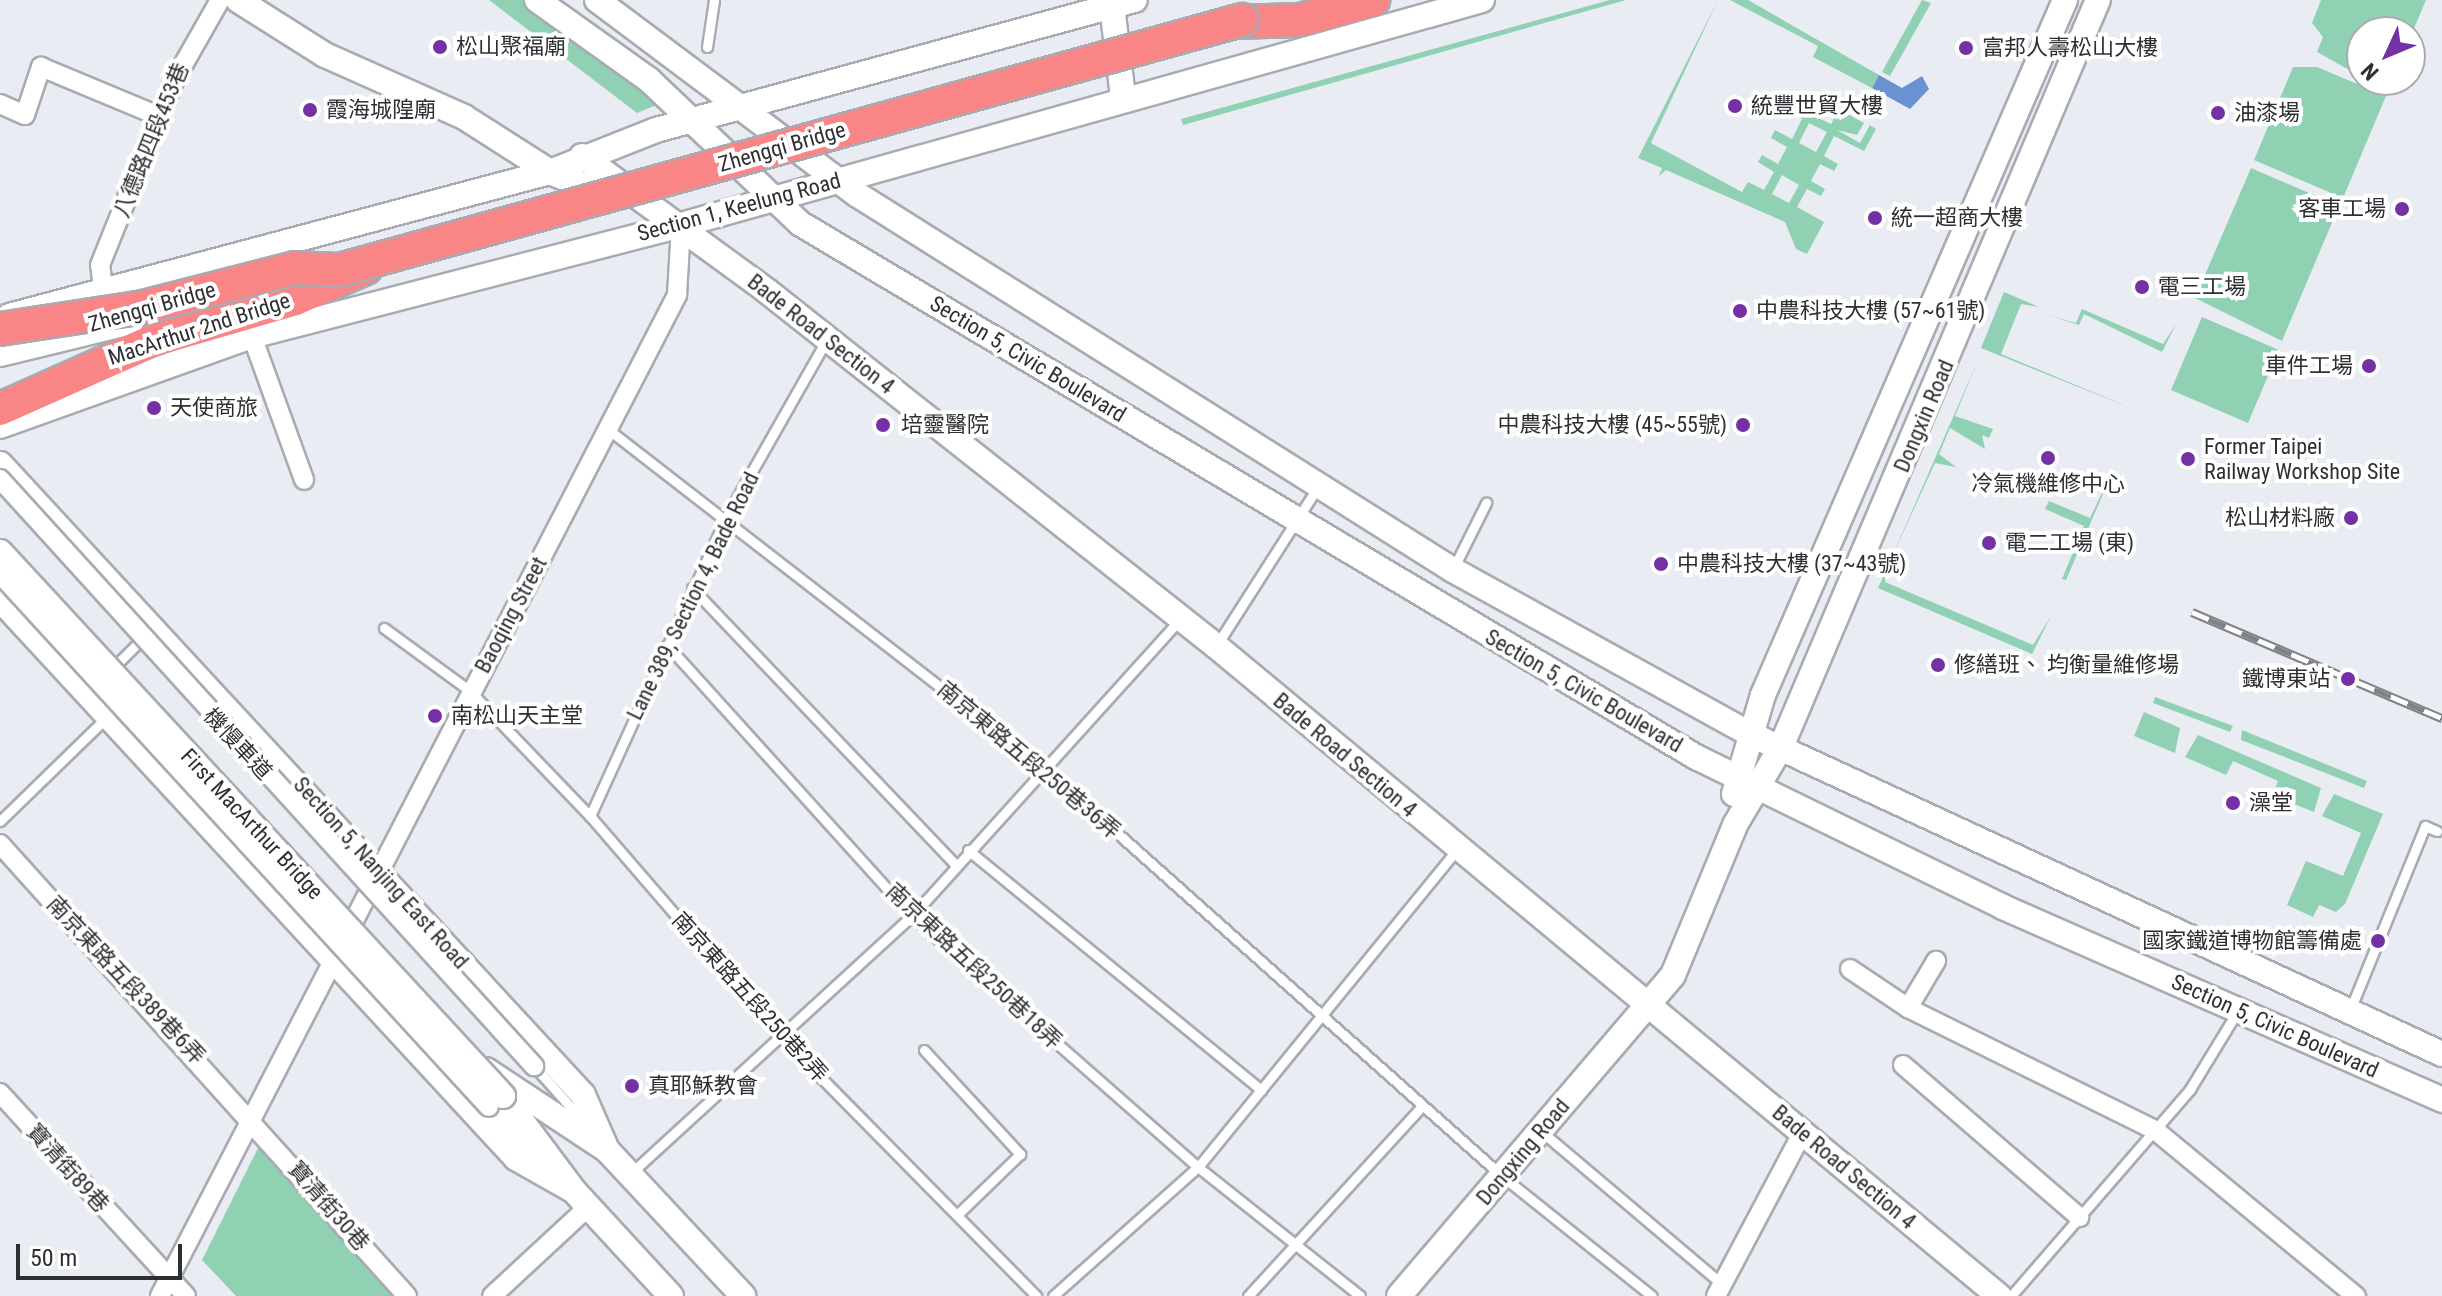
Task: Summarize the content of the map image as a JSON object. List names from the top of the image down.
{
  "streets": {
    "highway": ["Zhengqi Bridge", "MacArthur 2nd Bridge"],
    "street": [
      "八德路四段453巷",
      "Section 1, Keelung Road",
      "Bade Road Section 4",
      "Section 5, Civic Boulevard",
      "Dongxin Road",
      "Baoqing Street",
      "機慢車道",
      "First MacArthur Bridge",
      "Section 5, Nanjing East Road",
      "南京東路五段389巷6弄",
      "Dongxing Road",
      "寶清街89巷",
      "寶清街30巷"
    ],
    "lane": [
      "Lane 389, Section 4, Bade Road",
      "南京東路五段250巷36弄",
      "南京東路五段250巷18弄",
      "南京東路五段250巷2弄"
    ]
  },
  "crossings": [
    ["Zhengqi Bridge", "MacArthur 2nd Bridge"],
    ["Section 1, Keelung Road", "Bade Road Section 4"],
    ["Section 1, Keelung Road", "Section 5, Civic Boulevard"],
    ["Section 1, Keelung Road", "Baoqing Street"],
    ["Bade Road Section 4", "Dongxin Road"],
    ["Bade Road Section 4", "Lane 389, Section 4, Bade Road"],
    ["Bade Road Section 4", "Baoqing Street"],
    ["Bade Road Section 4", "Dongxing Road"],
    ["Section 5, Civic Boulevard", "Dongxin Road"],
    ["Dongxin Road", "Dongxing Road"],
    ["Lane 389, Section 4, Bade Road", "南京東路五段250巷36弄"],
    ["Lane 389, Section 4, Bade Road", "南京東路五段250巷18弄"],
    ["Lane 389, Section 4, Bade Road", "南京東路五段250巷2弄"],
    ["Baoqing Street", "南京東路五段250巷36弄"],
    ["Baoqing Street", "Section 5, Nanjing East Road"],
    ["Baoqing Street", "南京東路五段389巷6弄"],
    ["Baoqing Street", "南京東路五段250巷2弄"],
    ["Baoqing Street", "寶清街89巷"],
    ["Baoqing Street", "寶清街30巷"],
    ["機慢車道", "First MacArthur Bridge"],
    ["機慢車道", "Section 5, Nanjing East Road"],
    ["南京東路五段250巷36弄", "Dongxing Road"],
    ["First MacArthur Bridge", "Section 5, Nanjing East Road"],
    ["南京東路五段389巷6弄", "寶清街30巷"]
  ],
  "places": [
    "松山聚福廟",
    "富邦人壽松山大樓",
    "統豐世貿大樓",
    "霞海城隍廟",
    "油漆場",
    "客車工場",
    "統一超商大樓",
    "電三工場",
    "中農科技大樓 (57~61號)",
    "車件工場",
    "天使商旅",
    "培靈醫院",
    "中農科技大樓 (45~55號)",
    "冷氣機維修中心",
    "Former Taipei Railway Workshop Site",
    "松山材料廠",
    "電二工場 (東)",
    "中農科技大樓 (37~43號)",
    "修繕班、 均衡量維修場",
    "鐵博東站",
    "南松山天主堂",
    "澡堂",
    "國家鐵道博物館籌備處",
    "真耶穌教會"
  ],
  "scale_bar": "50 m",
  "north": "bottom left"
}
